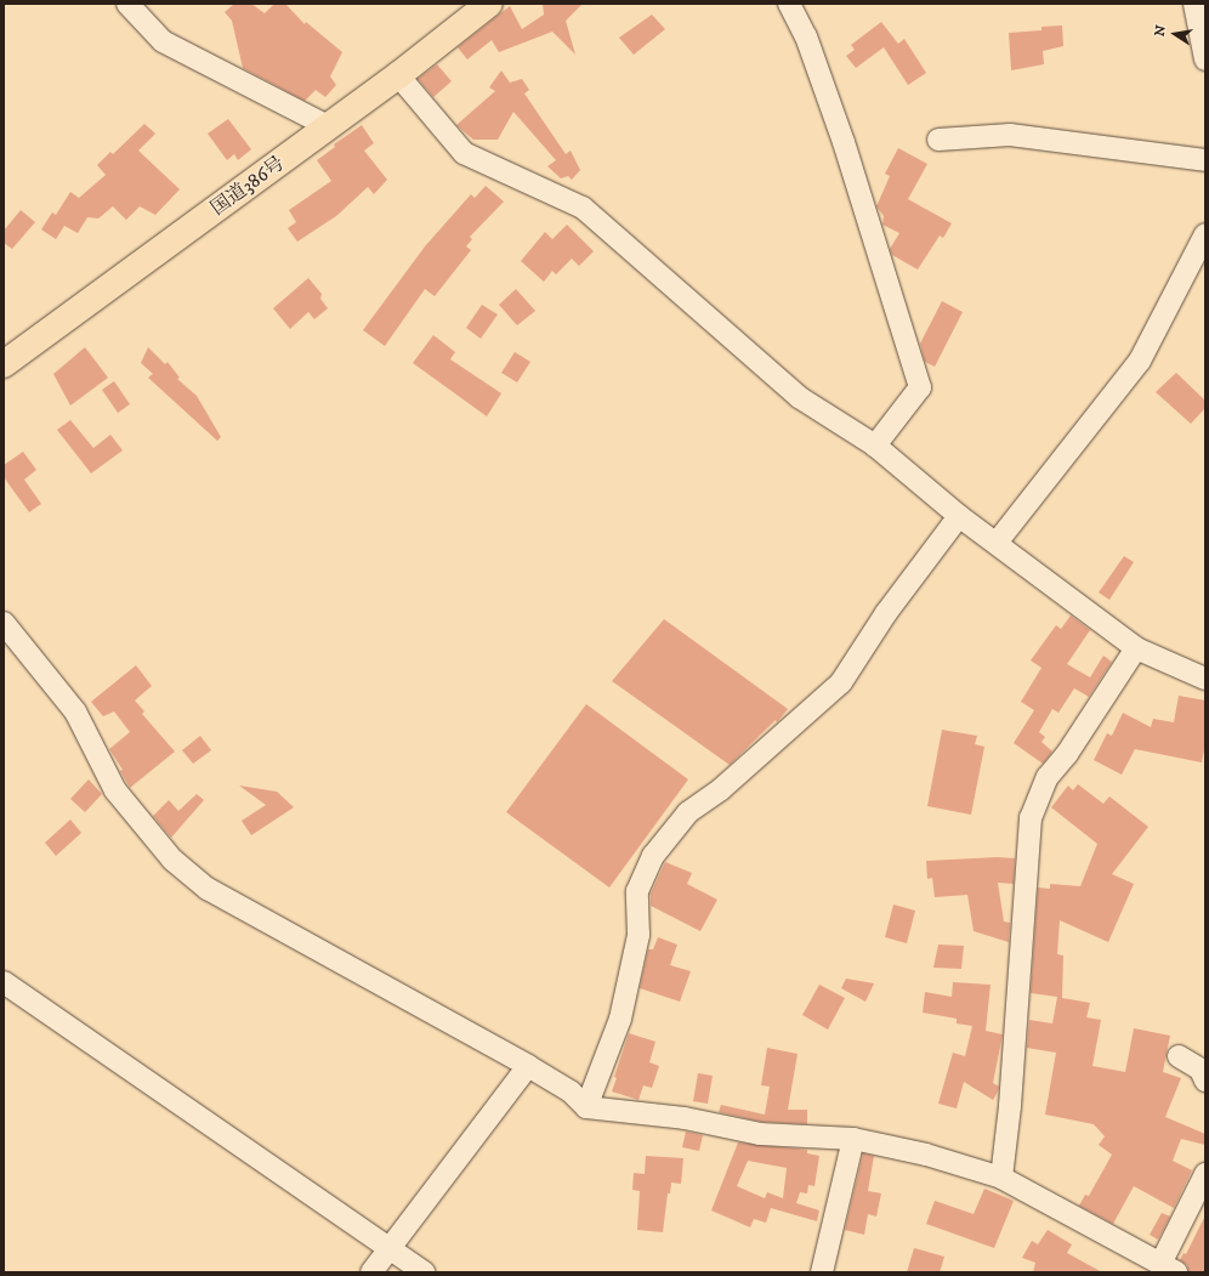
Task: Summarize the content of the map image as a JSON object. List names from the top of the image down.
{
  "streets": {
    "highway": ["国道386号"]
  },
  "north": "left"
}
